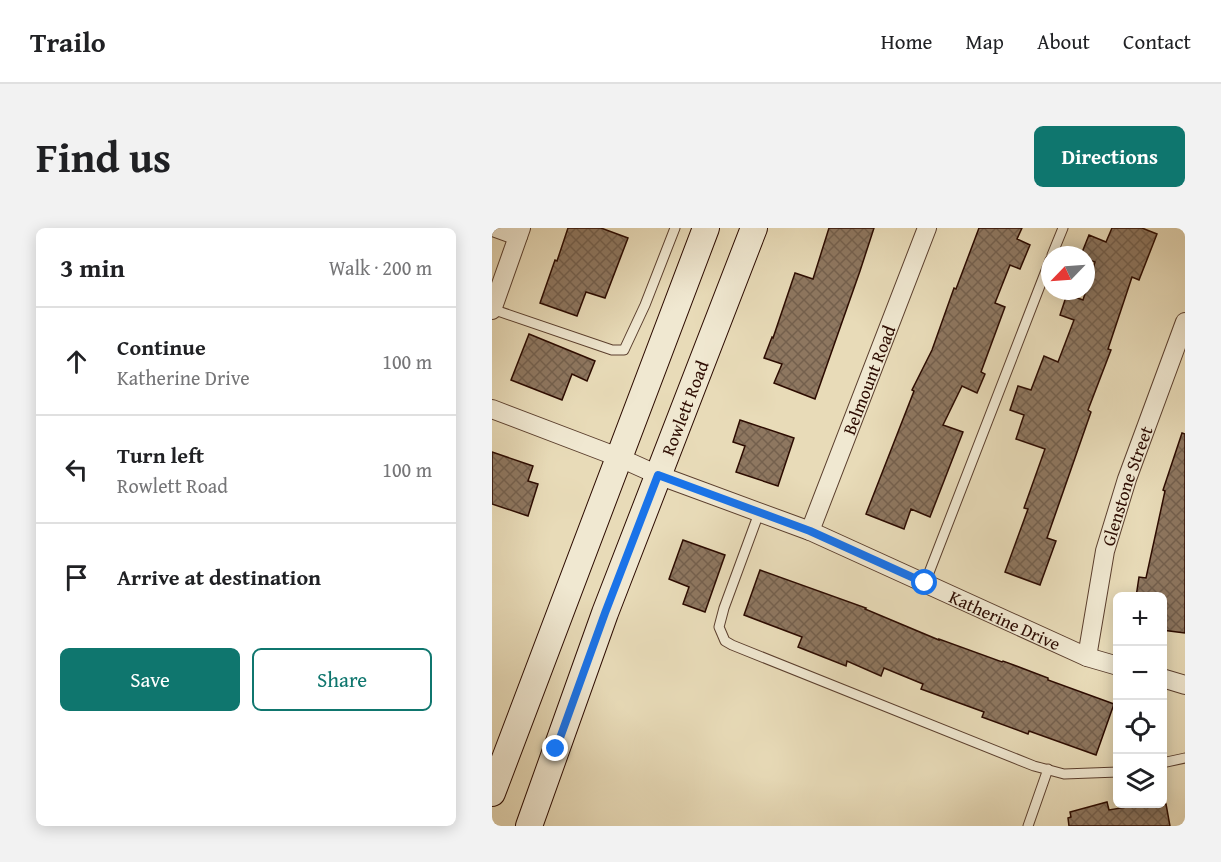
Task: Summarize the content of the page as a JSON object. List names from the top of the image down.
{
  "streets": {
    "main road": ["Rowlett Road"],
    "street": ["Belmount Road", "Glenstone Street", "Katherine Drive"]
  },
  "crossings": [
    ["Belmount Road", "Katherine Drive"],
    ["Rowlett Road", "Katherine Drive"],
    ["Glenstone Street", "Katherine Drive"]
  ],
  "north": "bottom left",
  "page": {
    "header": "Trailo",
    "nav": [
      "Home",
      "Map",
      "About",
      "Contact"
    ],
    "title": "Find us",
    "buttons": [
      "Directions",
      ["Save", "Share"]
    ],
    "heading": ["3 min", "Walk · 200 m"],
    "list": [
      ["Continue", "Katherine Drive", "100 m"],
      ["Turn left", "Rowlett Road", "100 m"],
      "Arrive at destination"
    ],
    "map_buttons": ["+", "−"]
  }
}
